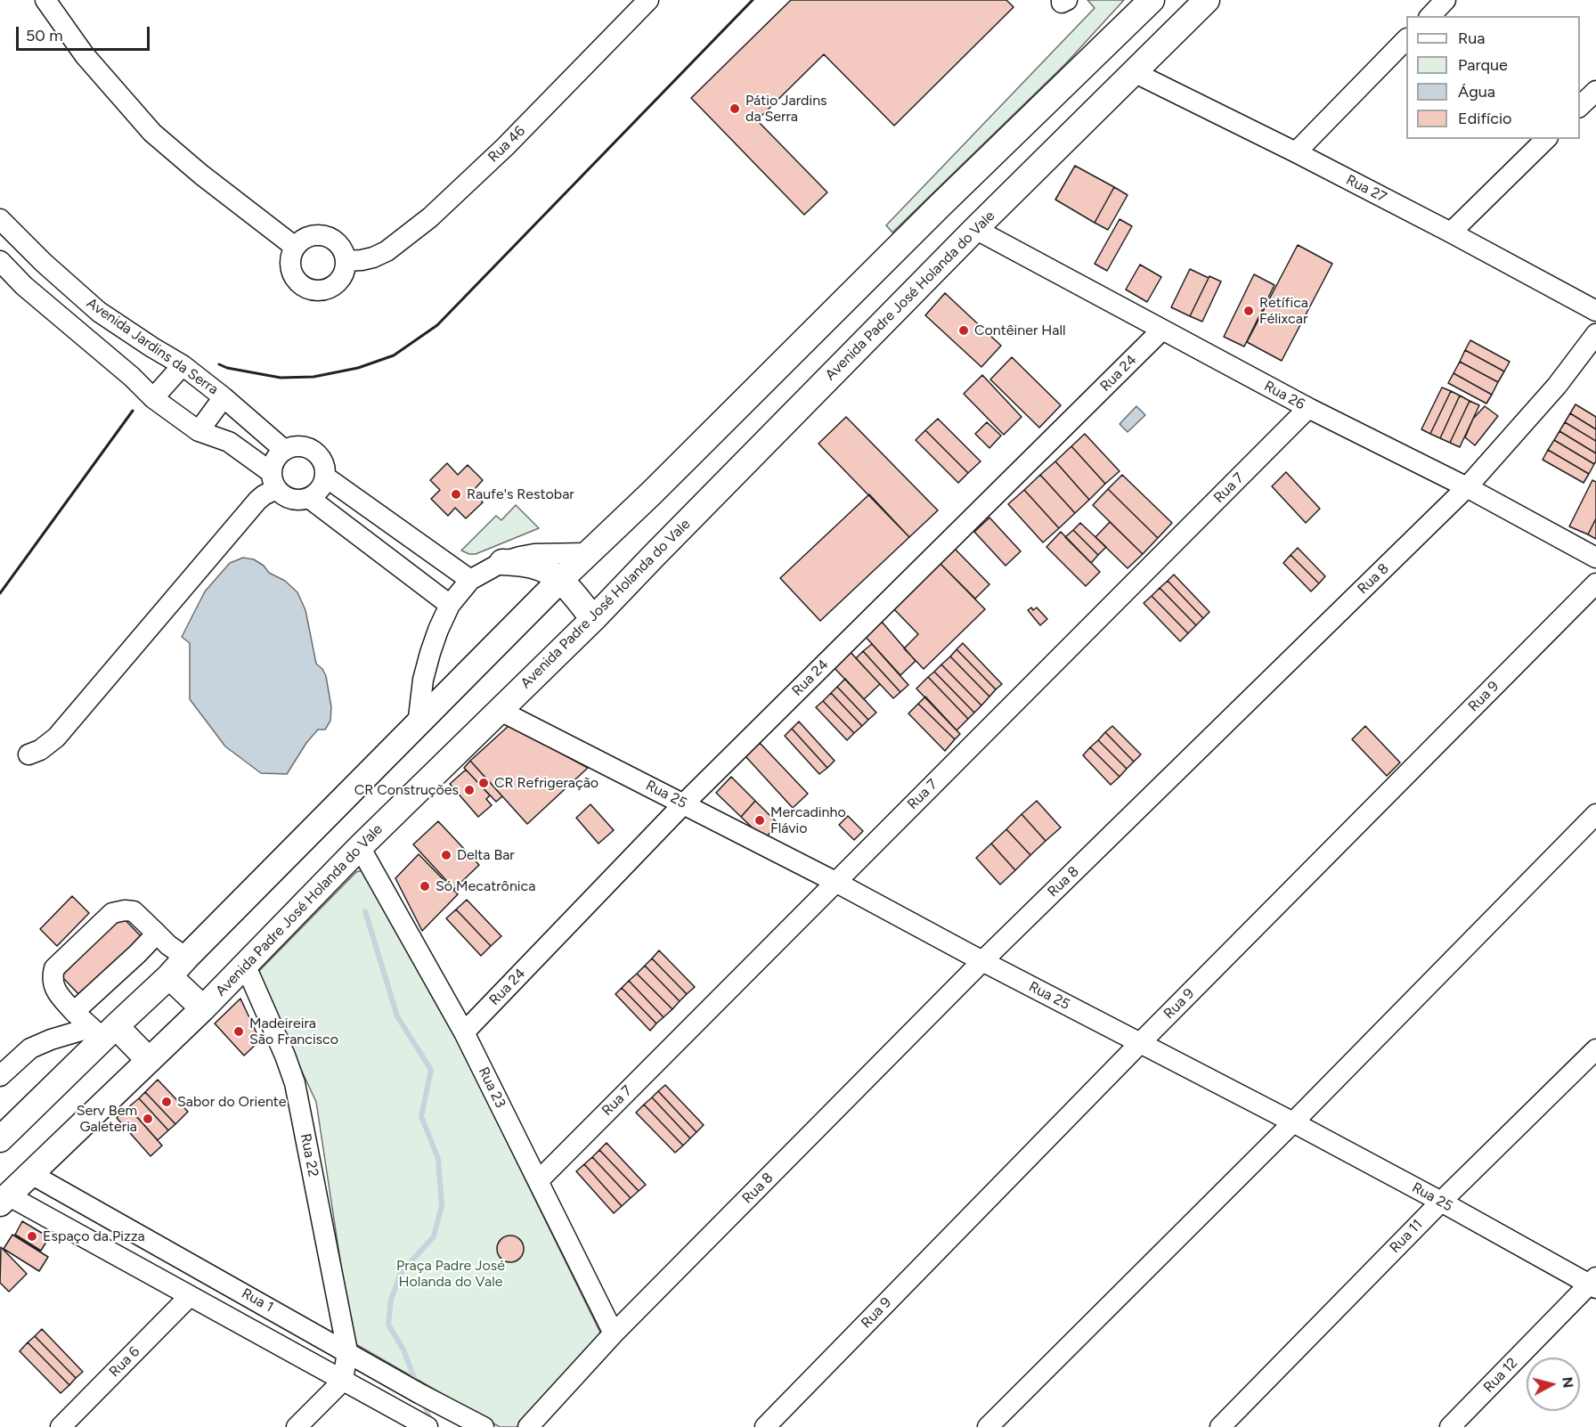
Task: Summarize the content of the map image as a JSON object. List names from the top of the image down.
{
  "streets": {
    "main road": ["Avenida Padre José Holanda do Vale"],
    "street": [
      "Rua 46",
      "Rua 27",
      "Avenida Jardins da Serra",
      "Rua 24",
      "Rua 26",
      "Rua 7",
      "Rua 8",
      "Rua 9",
      "Rua 25",
      "Rua 23",
      "Rua 22",
      "Rua 11",
      "Rua 1",
      "Rua 6",
      "Rua 12"
    ]
  },
  "crossings": [
    ["Rua 27", "Avenida Padre José Holanda do Vale"],
    ["Avenida Padre José Holanda do Vale", "Rua 26"],
    ["Avenida Padre José Holanda do Vale", "Rua 25"],
    ["Avenida Padre José Holanda do Vale", "Rua 23"],
    ["Avenida Padre José Holanda do Vale", "Rua 22"],
    ["Avenida Padre José Holanda do Vale", "Rua 1"],
    ["Rua 24", "Rua 26"],
    ["Rua 24", "Rua 25"],
    ["Rua 24", "Rua 23"],
    ["Rua 26", "Rua 7"],
    ["Rua 26", "Rua 8"],
    ["Rua 7", "Rua 25"],
    ["Rua 7", "Rua 23"],
    ["Rua 8", "Rua 25"],
    ["Rua 8", "Rua 23"],
    ["Rua 9", "Rua 25"],
    ["Rua 25", "Rua 11"],
    ["Rua 25", "Rua 12"],
    ["Rua 22", "Rua 1"],
    ["Rua 1", "Rua 6"]
  ],
  "parks": ["Praça Padre José Holanda do Vale"],
  "places": [
    "Pátio Jardins da Serra",
    "Retífica Félixcar",
    "Contêiner Hall",
    "Raufe's Restobar",
    "CR Refrigeração",
    "CR Construções",
    "Mercadinho Flávio",
    "Delta Bar",
    "Só Mecatrônica",
    "Madeireira São Francisco",
    "Sabor do Oriente",
    "Serv Bem Galeteria",
    "Espaço da Pizza"
  ],
  "legend": [
    "Rua",
    "Parque",
    "Água",
    "Edifício"
  ],
  "scale_bar": "50 m",
  "north": "right"
}
